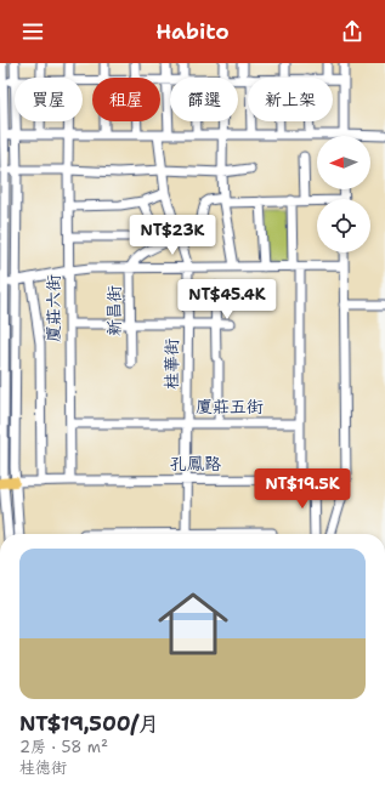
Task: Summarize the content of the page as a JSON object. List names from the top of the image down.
{
  "streets": {
    "street": [
      "廈莊六街",
      "新昌街",
      "桂華街",
      "廈莊五街",
      "孔鳳路"
    ]
  },
  "crossings": [
    ["廈莊六街", "廈莊五街"],
    ["廈莊六街", "孔鳳路"],
    ["新昌街", "桂華街"],
    ["桂華街", "廈莊五街"],
    ["桂華街", "孔鳳路"]
  ],
  "north": "left",
  "page": {
    "header": "Habito",
    "chip": [
      "買屋",
      "租屋",
      "篩選",
      "新上架"
    ],
    "price": ["NT$23K", "NT$45.4K", "NT$19.5K"],
    "list": [
      {
        "name": "NT$19,500/月",
        "note": "2房 · 58 m² · 桂德街"
      }
    ]
  }
}
